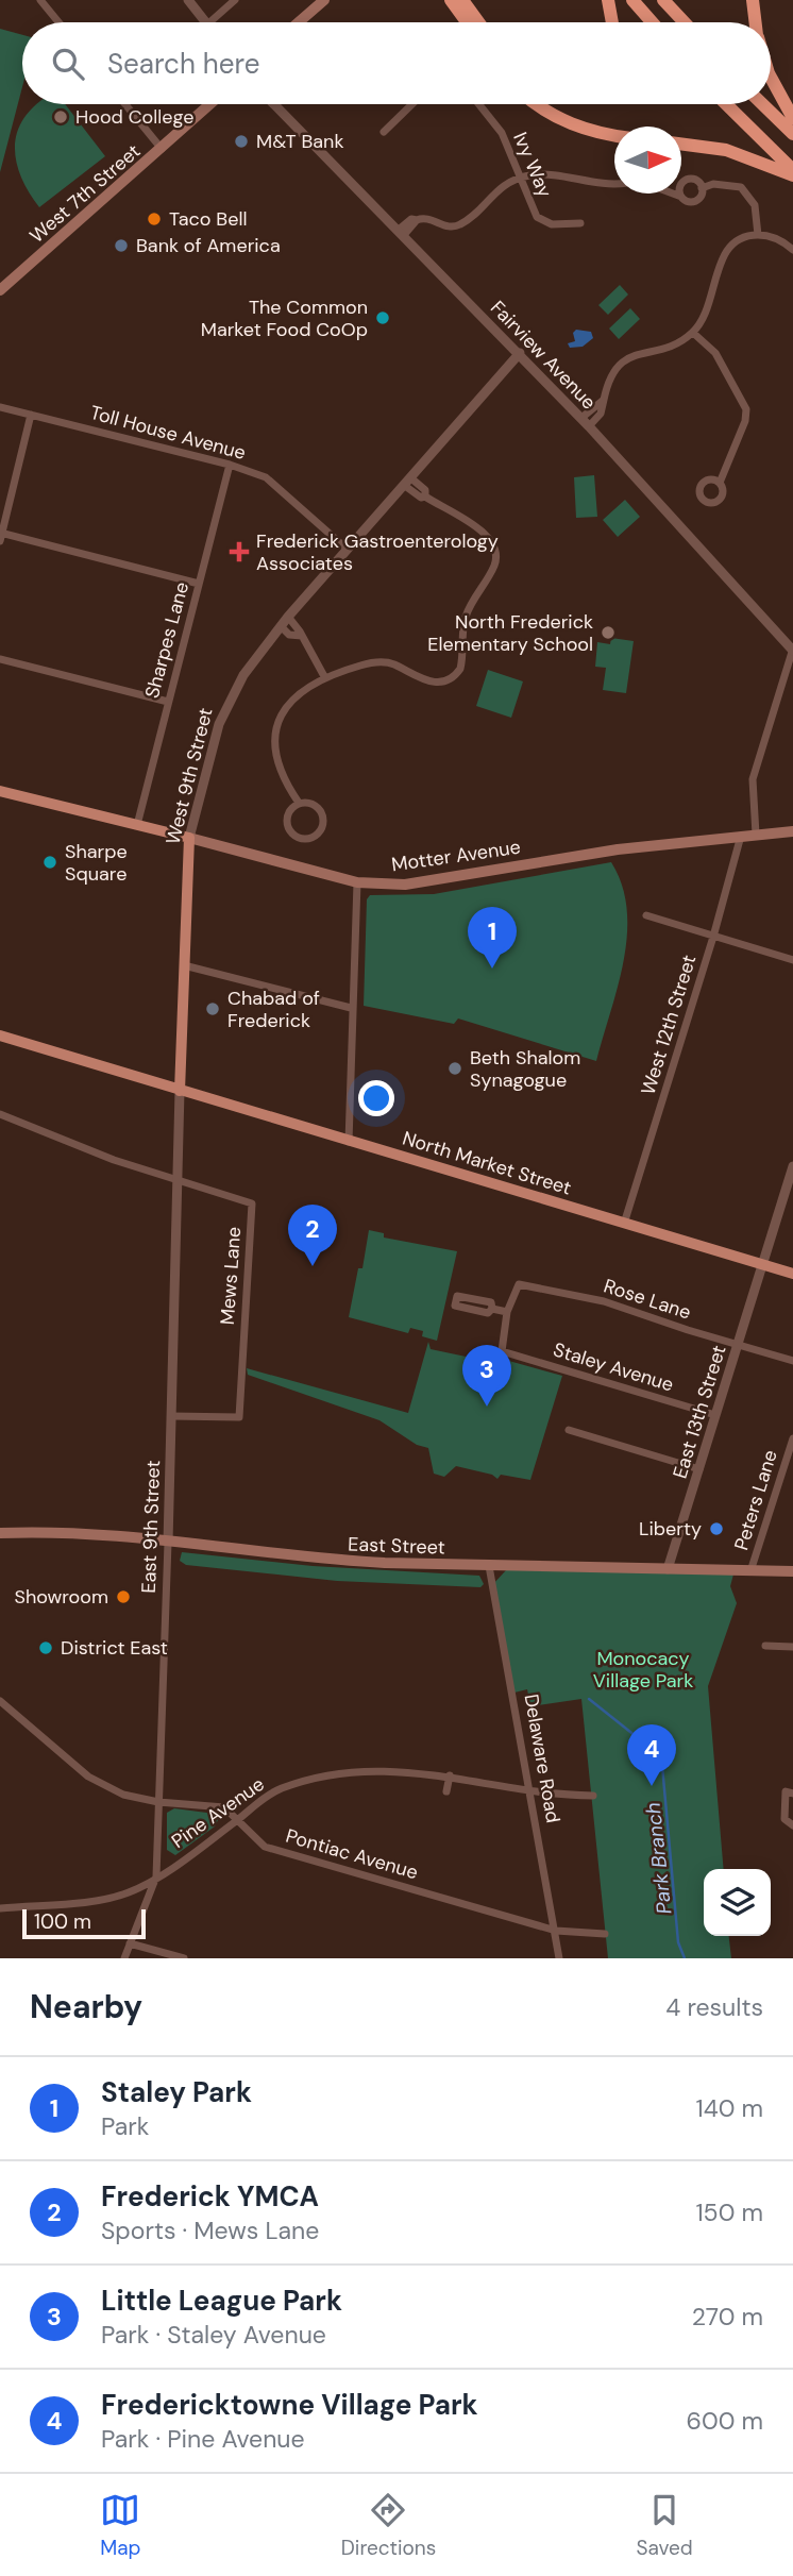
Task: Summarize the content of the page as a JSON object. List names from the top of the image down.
{
  "streets": {
    "main road": [
      "West 7th Street",
      "West 9th Street",
      "Motter Avenue",
      "North Market Street",
      "East Street"
    ],
    "street": [
      "Ivy Way",
      "Fairview Avenue",
      "Toll House Avenue",
      "Sharpes Lane",
      "West 12th Street",
      "Mews Lane",
      "Rose Lane",
      "Staley Avenue",
      "East 13th Street",
      "Peters Lane",
      "East 9th Street",
      "Delaware Road",
      "Pine Avenue",
      "Pontiac Avenue"
    ]
  },
  "crossings": [
    ["Fairview Avenue", "West 9th Street"],
    ["Toll House Avenue", "Sharpes Lane"],
    ["Toll House Avenue", "West 9th Street"],
    ["Sharpes Lane", "Motter Avenue"],
    ["West 9th Street", "Motter Avenue"],
    ["West 9th Street", "North Market Street"],
    ["West 9th Street", "East 9th Street"],
    ["Motter Avenue", "West 12th Street"],
    ["West 12th Street", "North Market Street"],
    ["North Market Street", "East 13th Street"],
    ["North Market Street", "East 9th Street"],
    ["Mews Lane", "East 9th Street"],
    ["Rose Lane", "Staley Avenue"],
    ["Rose Lane", "East 13th Street"],
    ["Staley Avenue", "East 13th Street"],
    ["East 13th Street", "East Street"],
    ["Peters Lane", "East Street"],
    ["East 9th Street", "East Street"],
    ["East 9th Street", "Pine Avenue"],
    ["East 9th Street", "Pontiac Avenue"],
    ["East Street", "Delaware Road"],
    ["Delaware Road", "Pine Avenue"],
    ["Delaware Road", "Pontiac Avenue"],
    ["Pine Avenue", "Pontiac Avenue"]
  ],
  "water": ["Park Branch"],
  "parks": ["Monocacy Village Park"],
  "places": {
    "other": [
      "Hood College",
      "M&T Bank",
      "Taco Bell",
      "Bank of America",
      "The Common Market Food CoOp",
      "North Frederick Elementary School",
      "Sharpe Square",
      "Chabad of Frederick",
      "Beth Shalom Synagogue",
      "Liberty",
      "Showroom",
      "District East"
    ],
    "health": ["Frederick Gastroenterology Associates"]
  },
  "scale_bar": "100 m",
  "north": "right",
  "page": {
    "search": "Search here",
    "pins": [
      "1",
      "2",
      "3",
      "4"
    ],
    "scale": "100 m",
    "heading": ["Nearby", "4 results"],
    "list": [
      {
        "mark": "1",
        "name": "Staley Park",
        "note": "Park",
        "value": "140 m"
      },
      {
        "mark": "2",
        "name": "Frederick YMCA",
        "note": "Sports · Mews Lane",
        "value": "150 m"
      },
      {
        "mark": "3",
        "name": "Little League Park",
        "note": "Park · Staley Avenue",
        "value": "270 m"
      },
      {
        "mark": "4",
        "name": "Fredericktowne Village Park",
        "note": "Park · Pine Avenue",
        "value": "600 m"
      }
    ],
    "nav": ["Map", "Directions", "Saved"]
  }
}
